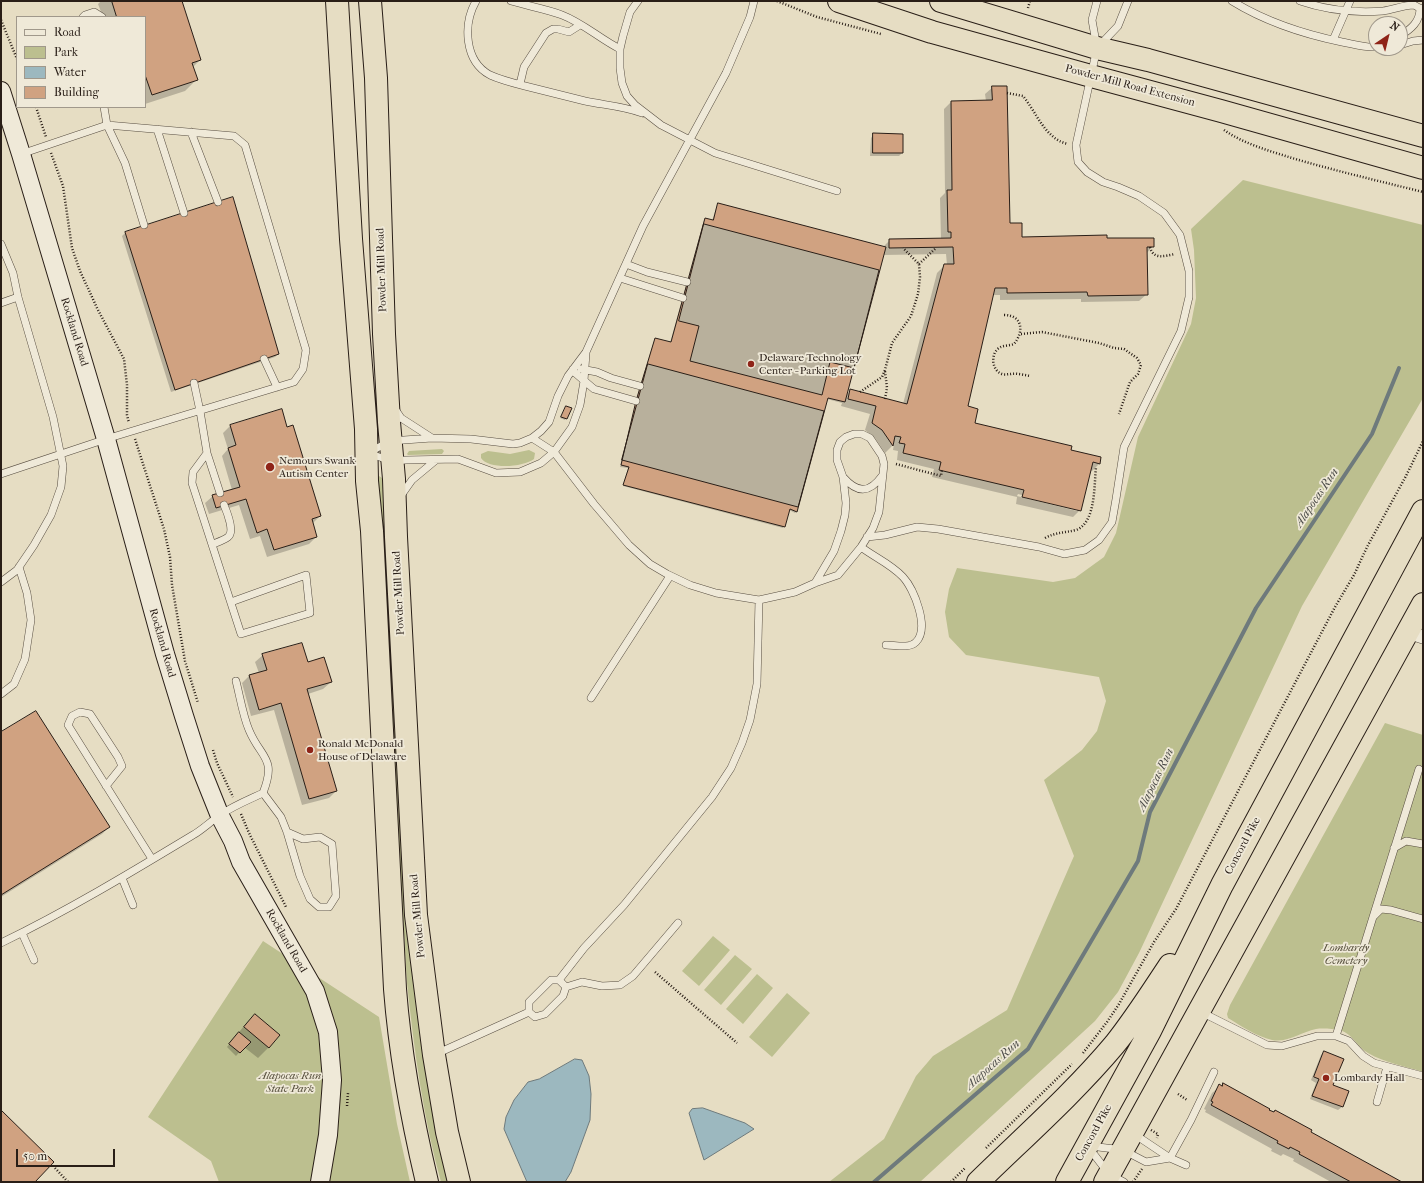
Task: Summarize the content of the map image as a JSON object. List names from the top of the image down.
{
  "streets": {
    "highway": ["Powder Mill Road Extension", "Powder Mill Road", "Concord Pike"],
    "street": ["Rockland Road"]
  },
  "water": ["Alapocas Run"],
  "parks": ["Lombardy Cemetery", "Alapocas Run State Park"],
  "places": [
    "Delaware Technology Center - Parking Lot",
    "Nemours Swank Autism Center",
    "Ronald McDonald House of Delaware",
    "Lombardy Hall"
  ],
  "legend": [
    "Road",
    "Park",
    "Water",
    "Building"
  ],
  "scale_bar": "50 m",
  "north": "top right"
}
